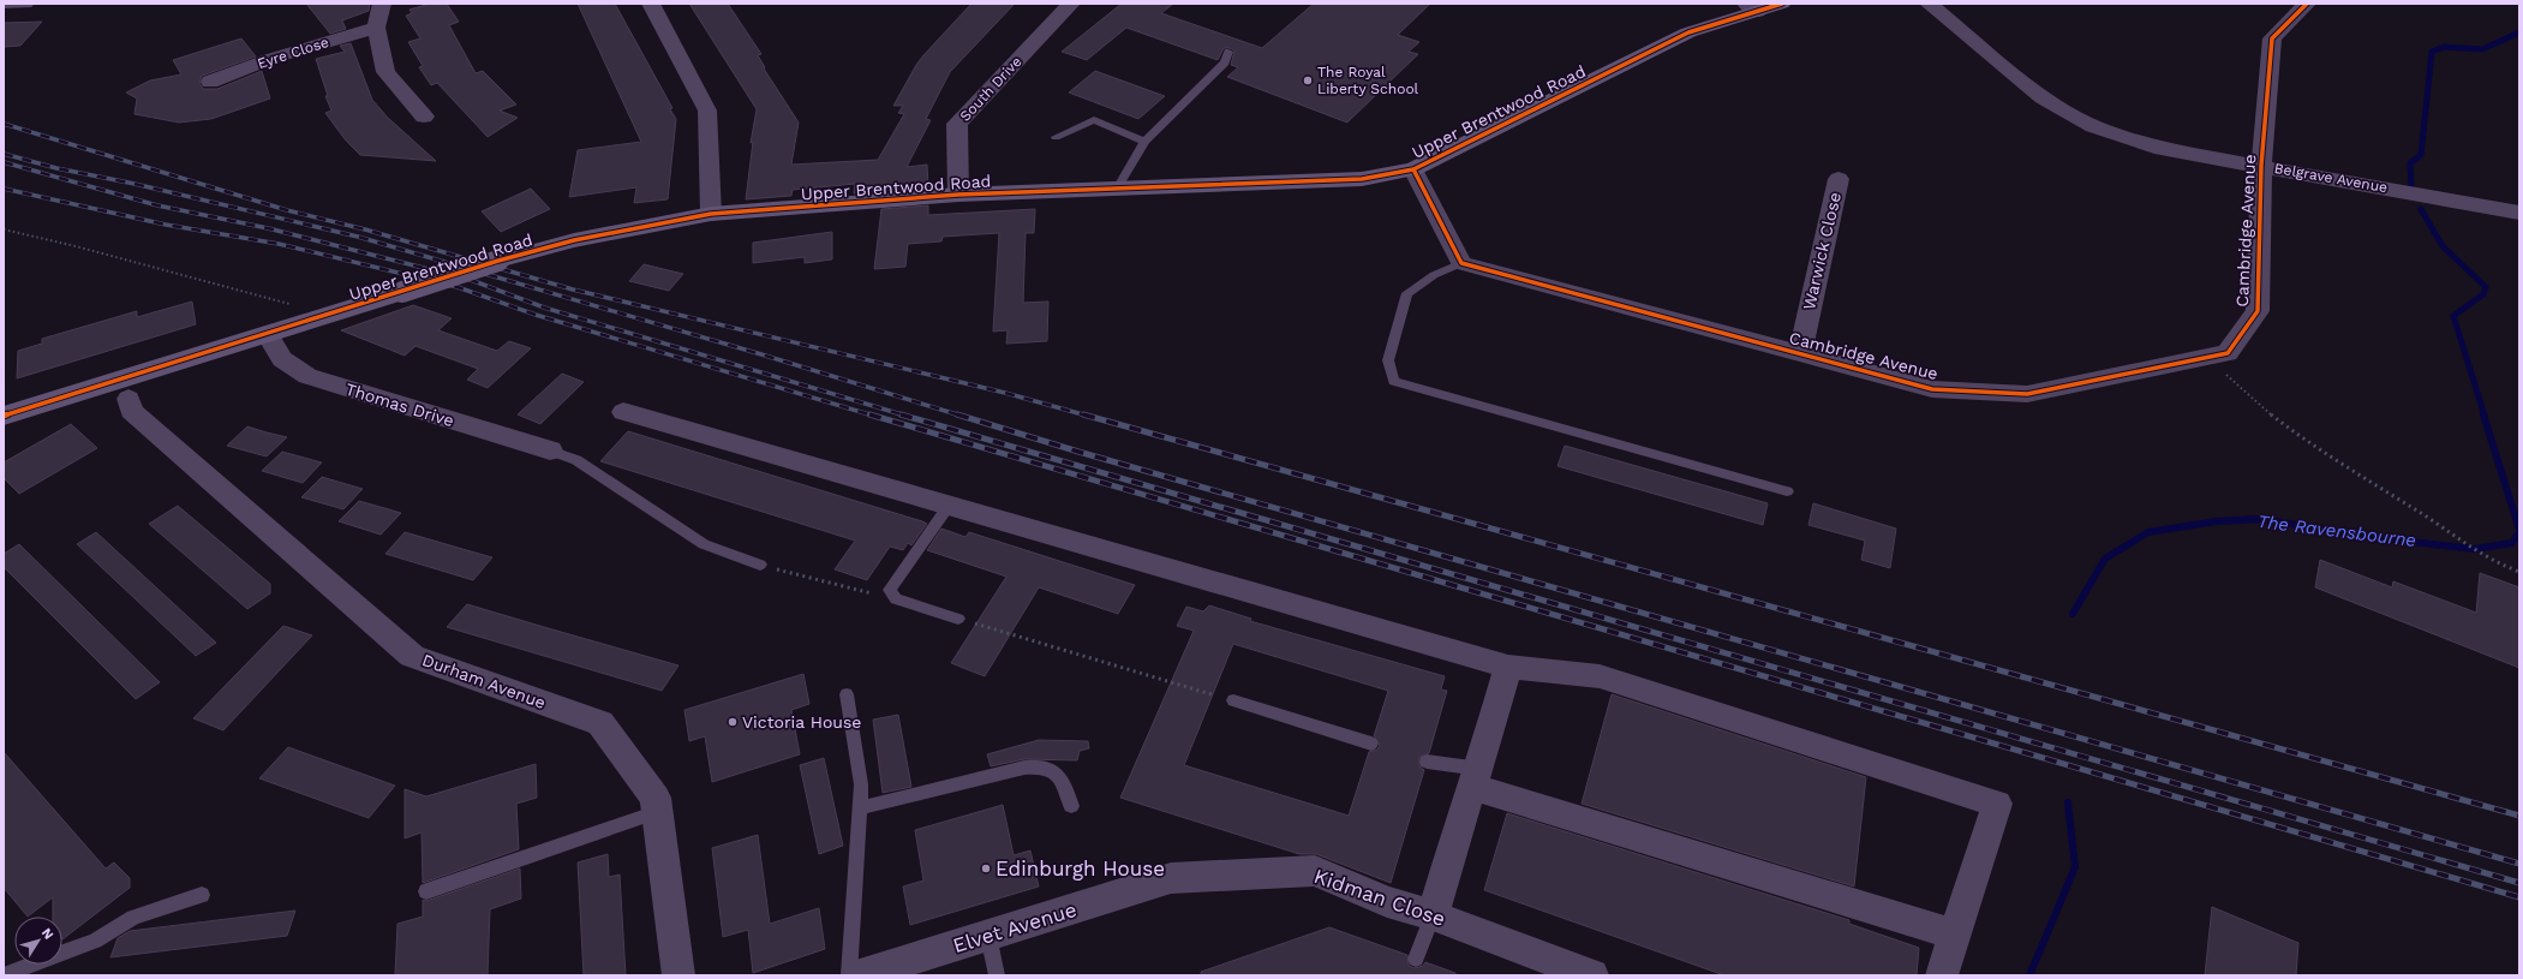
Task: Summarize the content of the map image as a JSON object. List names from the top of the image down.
{
  "streets": {
    "street": [
      "Eyre Close",
      "South Drive",
      "Upper Brentwood Road",
      "Belgrave Avenue",
      "Cambridge Avenue",
      "Warwick Close",
      "Thomas Drive",
      "Durham Avenue",
      "Kidman Close",
      "Elvet Avenue"
    ]
  },
  "crossings": [
    ["South Drive", "Upper Brentwood Road"],
    ["Upper Brentwood Road", "Thomas Drive"],
    ["Upper Brentwood Road", "Durham Avenue"],
    ["Belgrave Avenue", "Cambridge Avenue"],
    ["Cambridge Avenue", "Warwick Close"],
    ["Kidman Close", "Elvet Avenue"]
  ],
  "water": ["The Ravensbourne"],
  "places": ["The Royal Liberty School", "Victoria House", "Edinburgh House"],
  "north": "top right"
}
